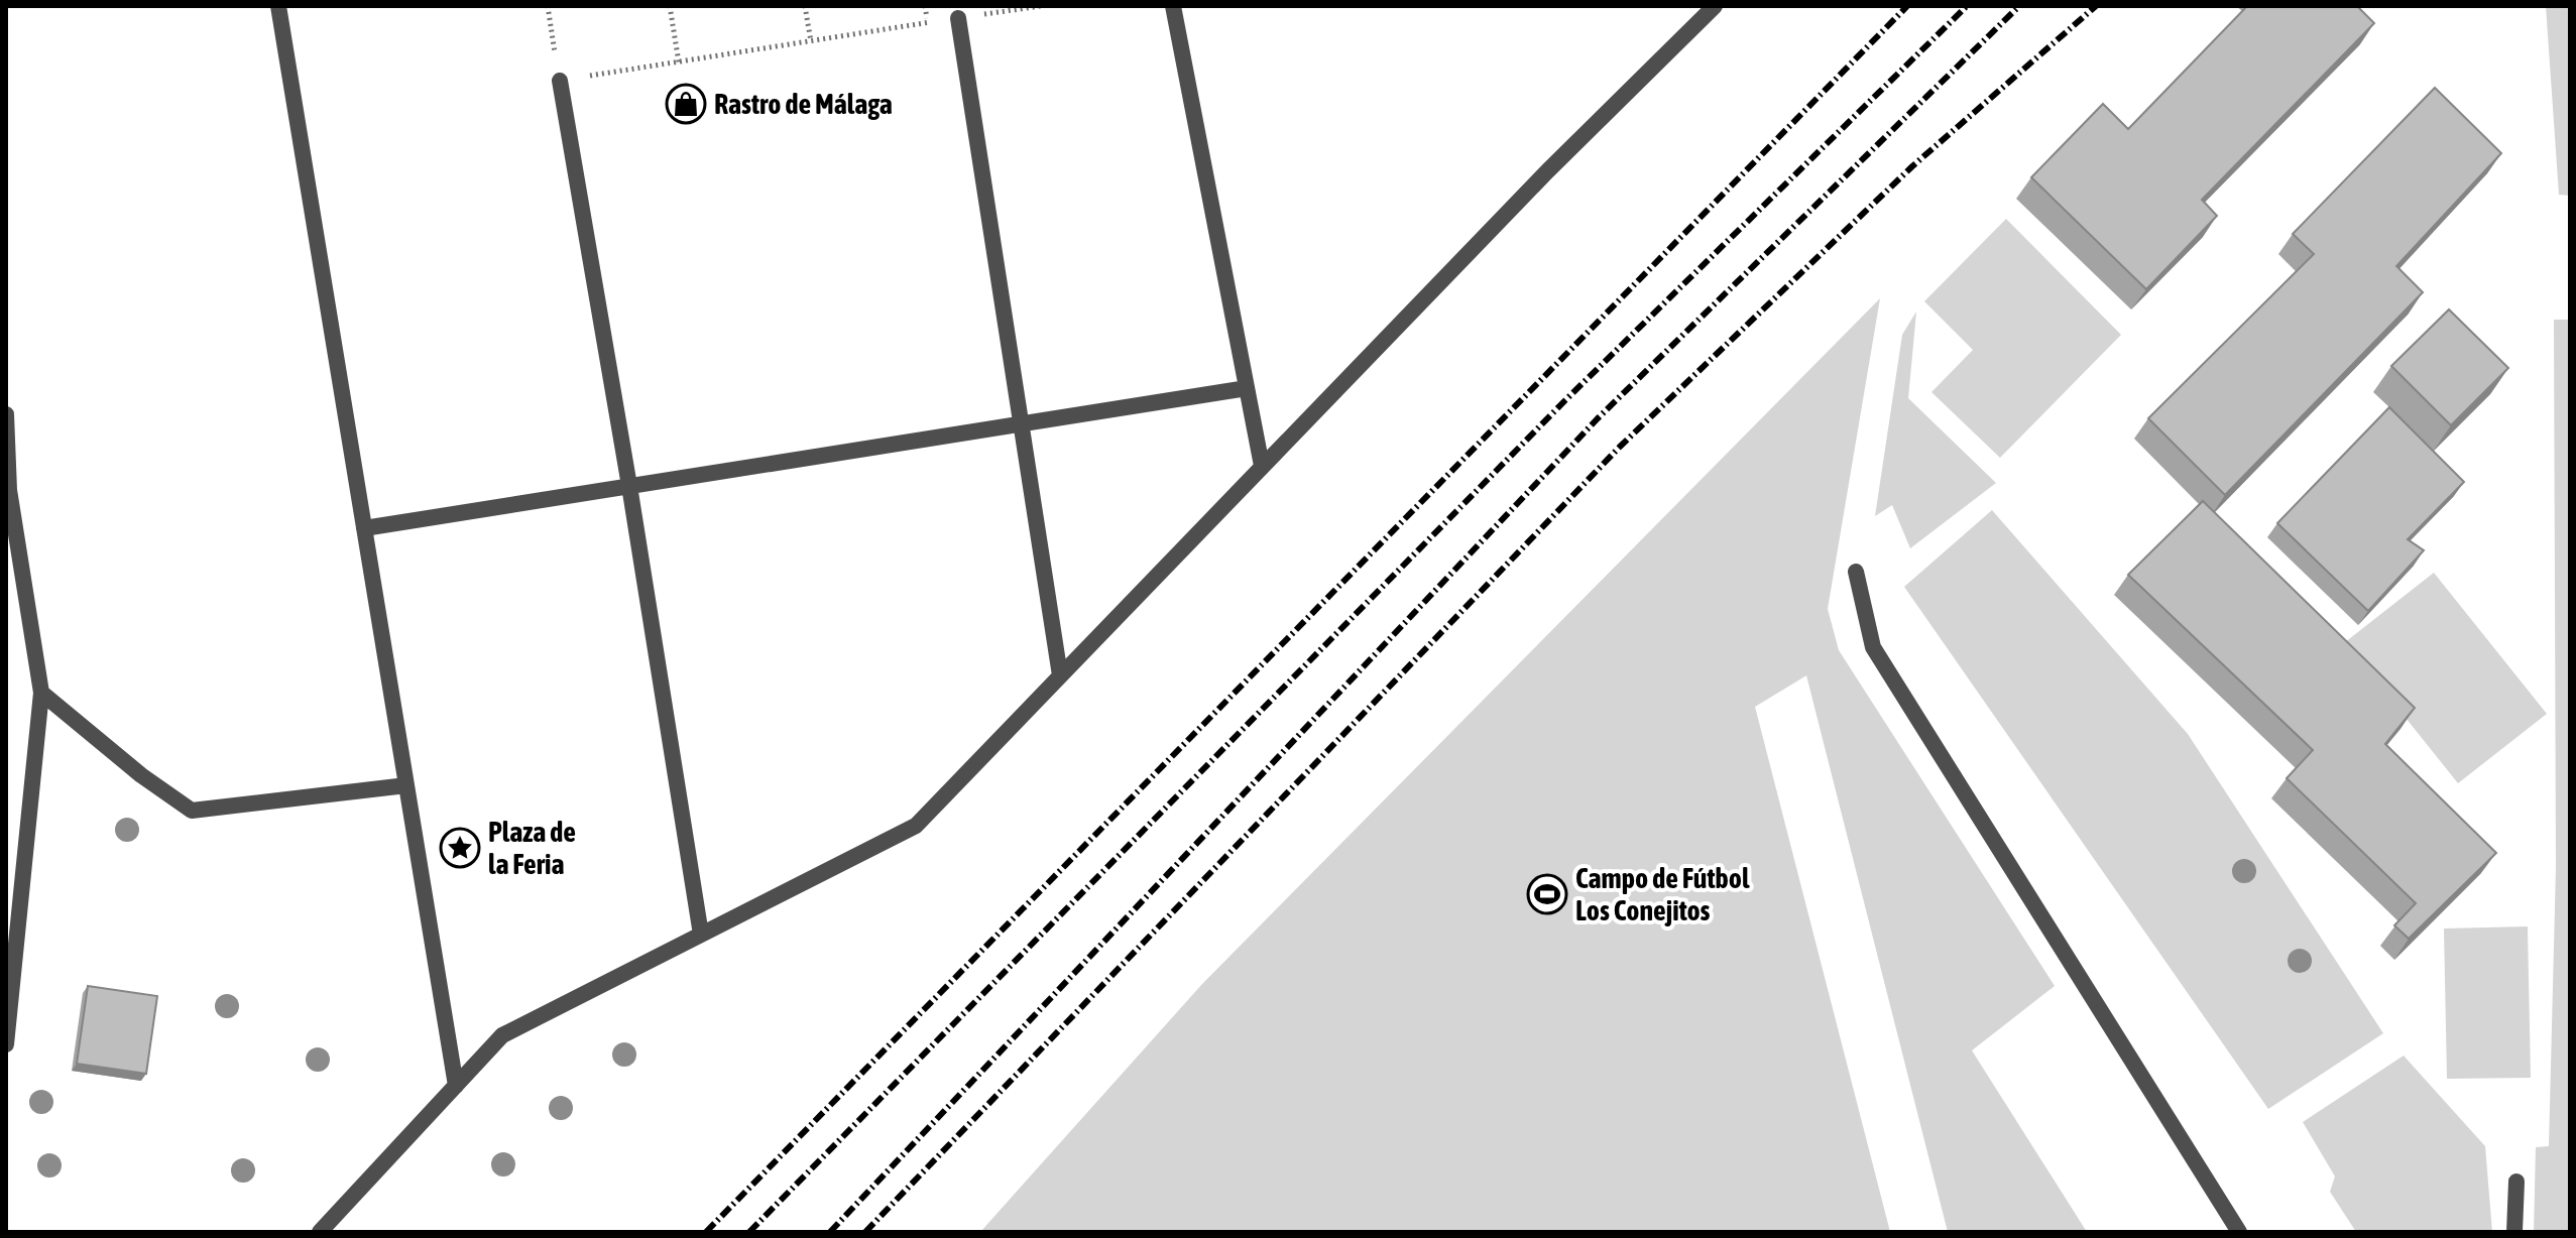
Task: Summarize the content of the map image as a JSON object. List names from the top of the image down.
{
  "places": {
    "shop": ["Rastro de Málaga"],
    "place": ["Plaza de la Feria"],
    "sports": ["Campo de Fútbol Los Conejitos"]
  }
}
